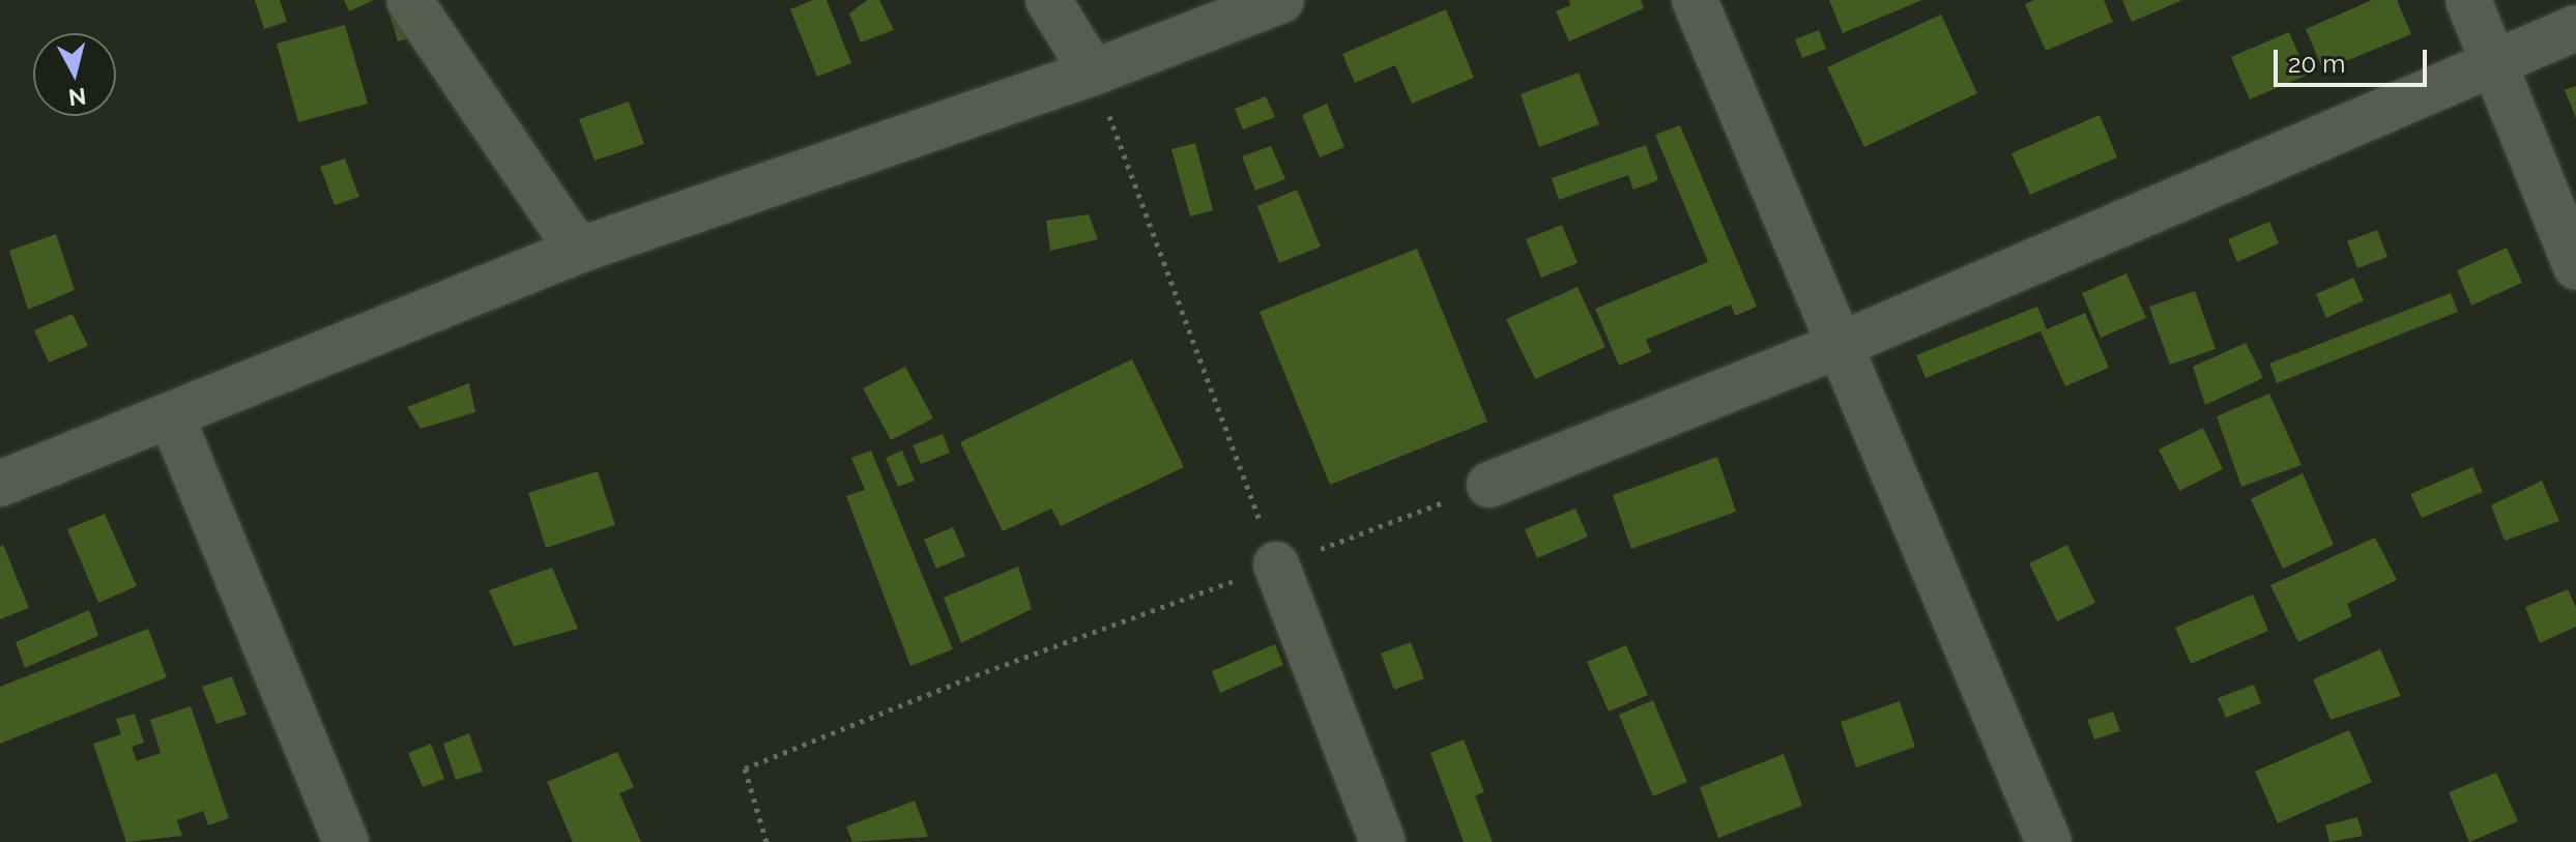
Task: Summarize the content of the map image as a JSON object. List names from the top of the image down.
{
  "scale_bar": "20 m",
  "north": "bottom"
}
